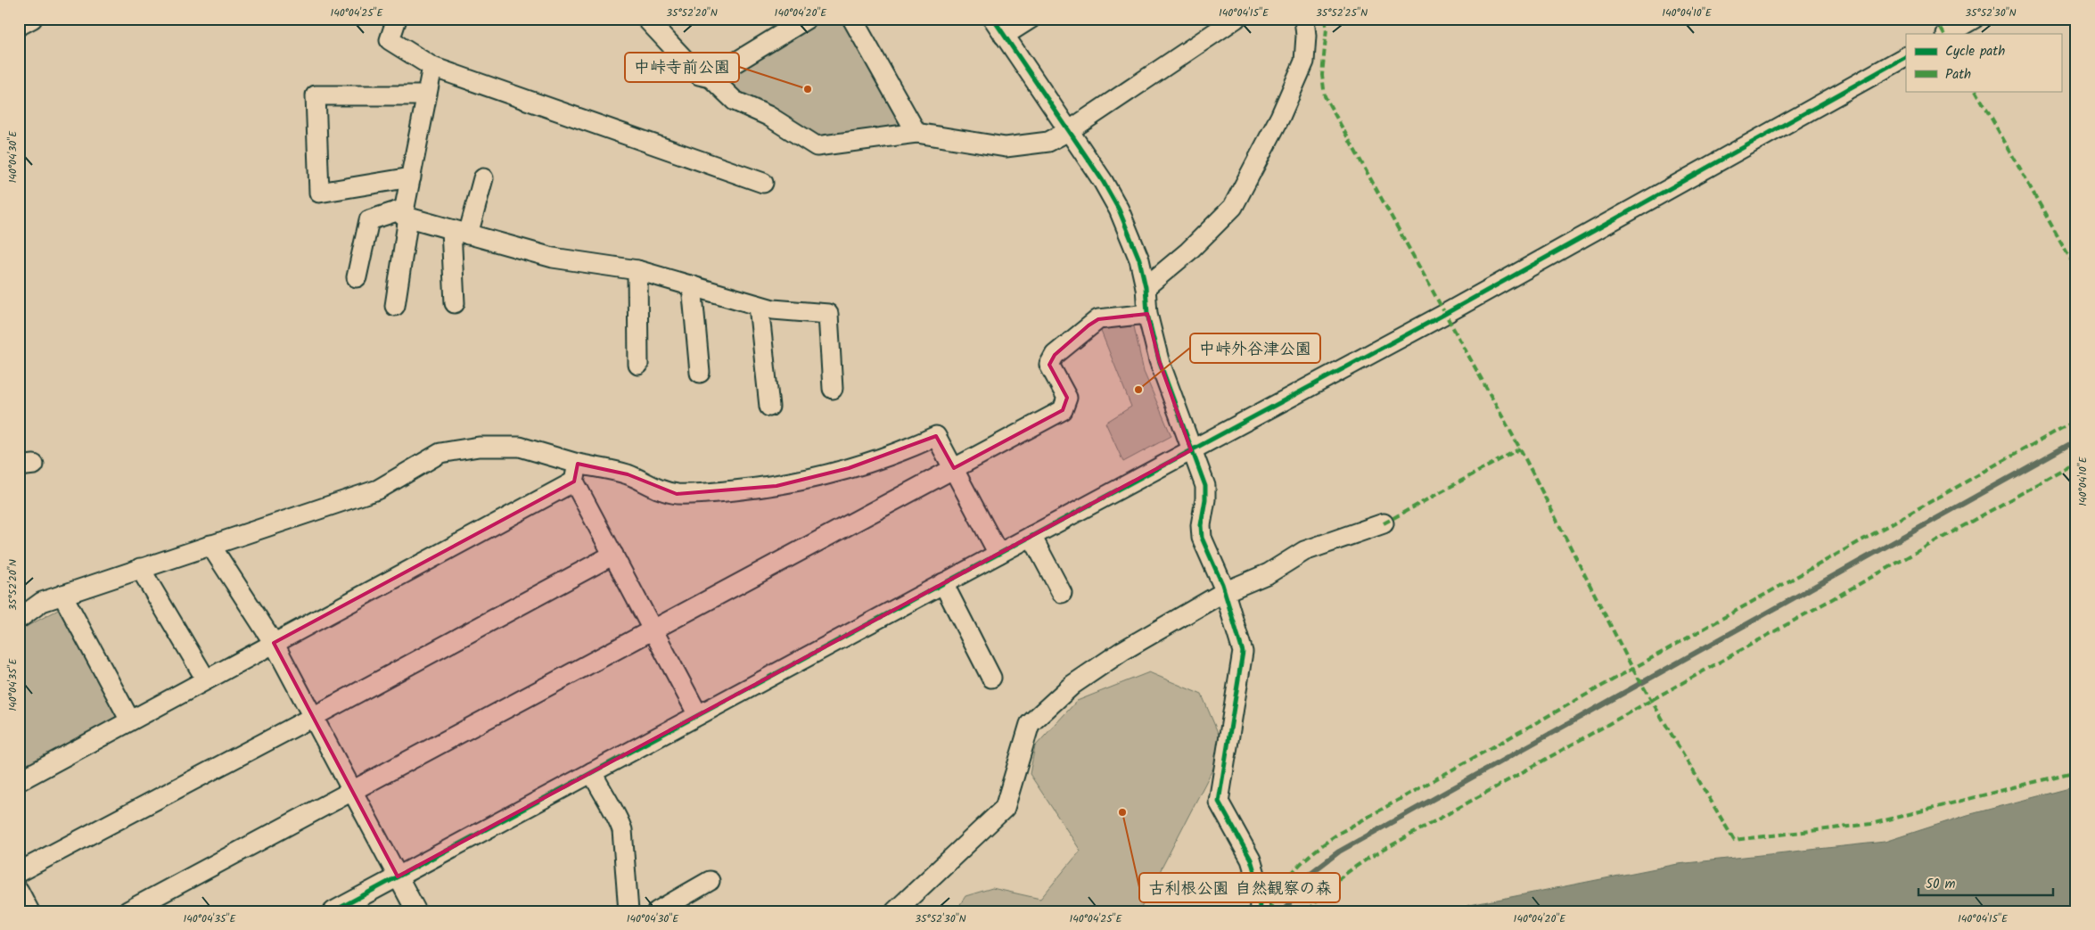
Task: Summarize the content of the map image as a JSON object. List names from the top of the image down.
{
  "places": ["中峠寺前公園", "中峠外谷津公園", "古利根公園 自然観察の森"],
  "legend": ["Cycle path", "Path"],
  "scale_bar": "50 m",
  "coordinates": [
    "140°04'25\"E",
    "35°52'20\"N",
    "140°04'20\"E",
    "140°04'15\"E",
    "35°52'25\"N",
    "140°04'10\"E",
    "35°52'30\"N",
    "140°04'30\"E",
    "140°04'35\"E"
  ]
}
